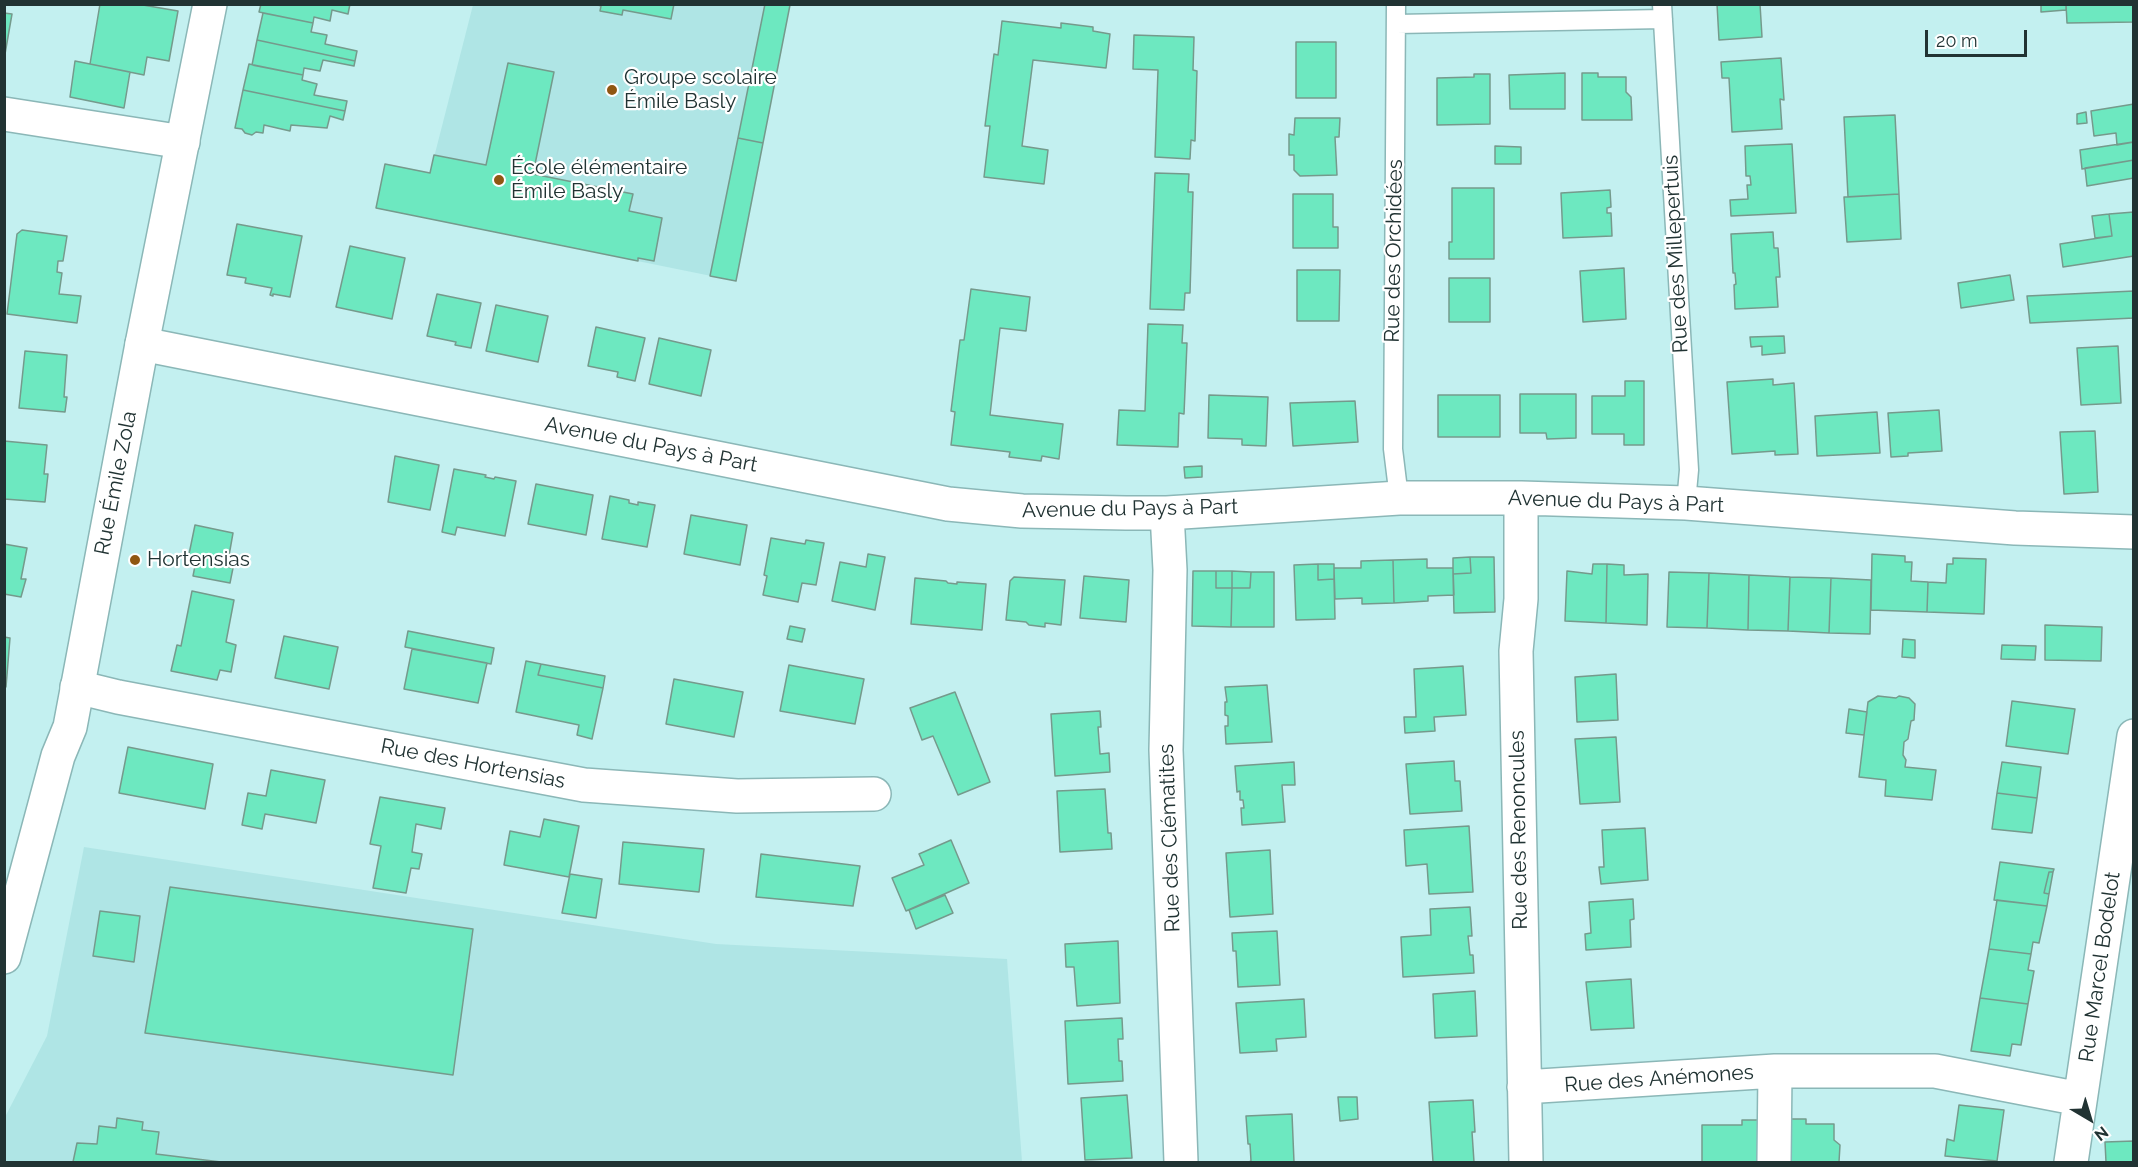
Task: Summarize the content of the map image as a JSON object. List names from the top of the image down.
{
  "streets": {
    "street": [
      "Avenue du Pays à Part",
      "Rue Émile Zola",
      "Rue des Hortensias",
      "Rue des Renoncules",
      "Rue des Clématites",
      "Rue Marcel Bodelot",
      "Rue des Anémones"
    ],
    "lane": ["Rue des Orchidées", "Rue des Millepertuis"]
  },
  "crossings": [
    ["Rue des Orchidées", "Avenue du Pays à Part"],
    ["Rue des Millepertuis", "Avenue du Pays à Part"],
    ["Avenue du Pays à Part", "Rue Émile Zola"],
    ["Avenue du Pays à Part", "Rue des Renoncules"],
    ["Avenue du Pays à Part", "Rue des Clématites"],
    ["Rue Émile Zola", "Rue des Hortensias"],
    ["Rue des Renoncules", "Rue des Anémones"]
  ],
  "places": ["Groupe scolaire Émile Basly", "École élémentaire Émile Basly", "Hortensias"],
  "scale_bar": "20 m",
  "north": "bottom right"
}
